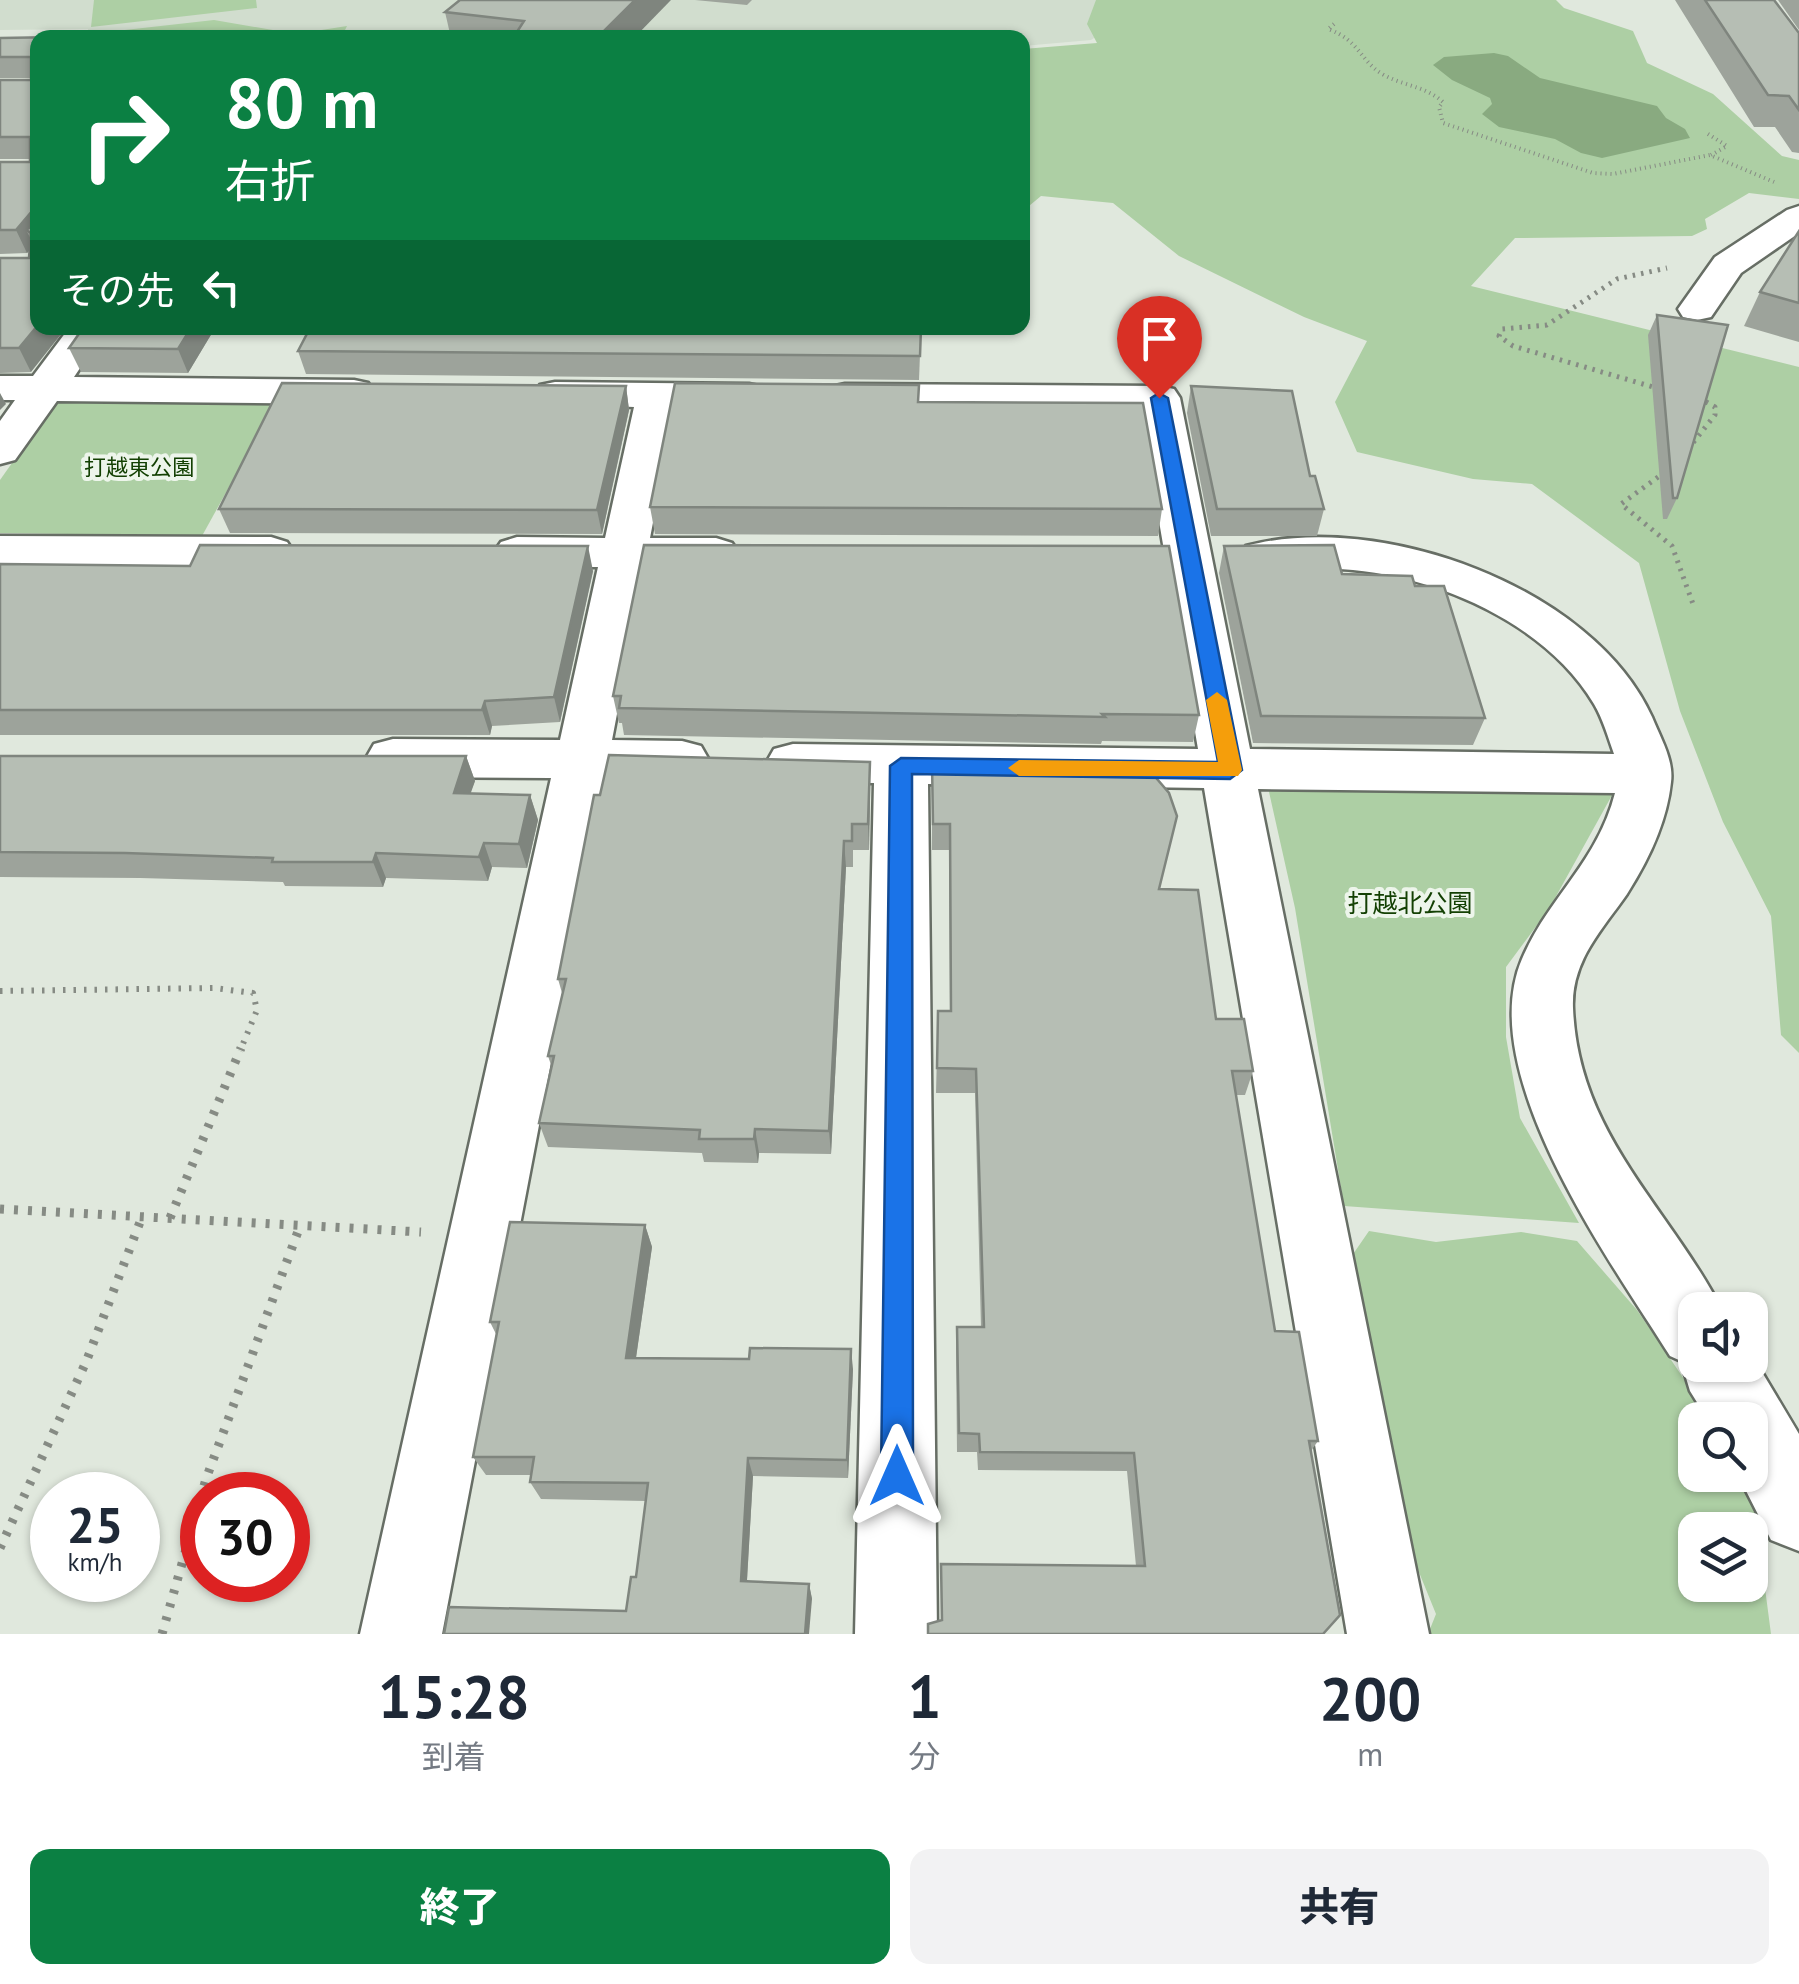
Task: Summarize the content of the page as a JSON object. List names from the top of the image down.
{
  "parks": ["打越東公園", "打越北公園"],
  "page": {
    "turn": ["80 m", "右折"],
    "then": "その先",
    "speed": "25 km/h",
    "limit": "30",
    "eta": [
      "15:28",
      "到着",
      "1",
      "分",
      "200",
      "m"
    ],
    "buttons": ["終了", "共有"]
  }
}
